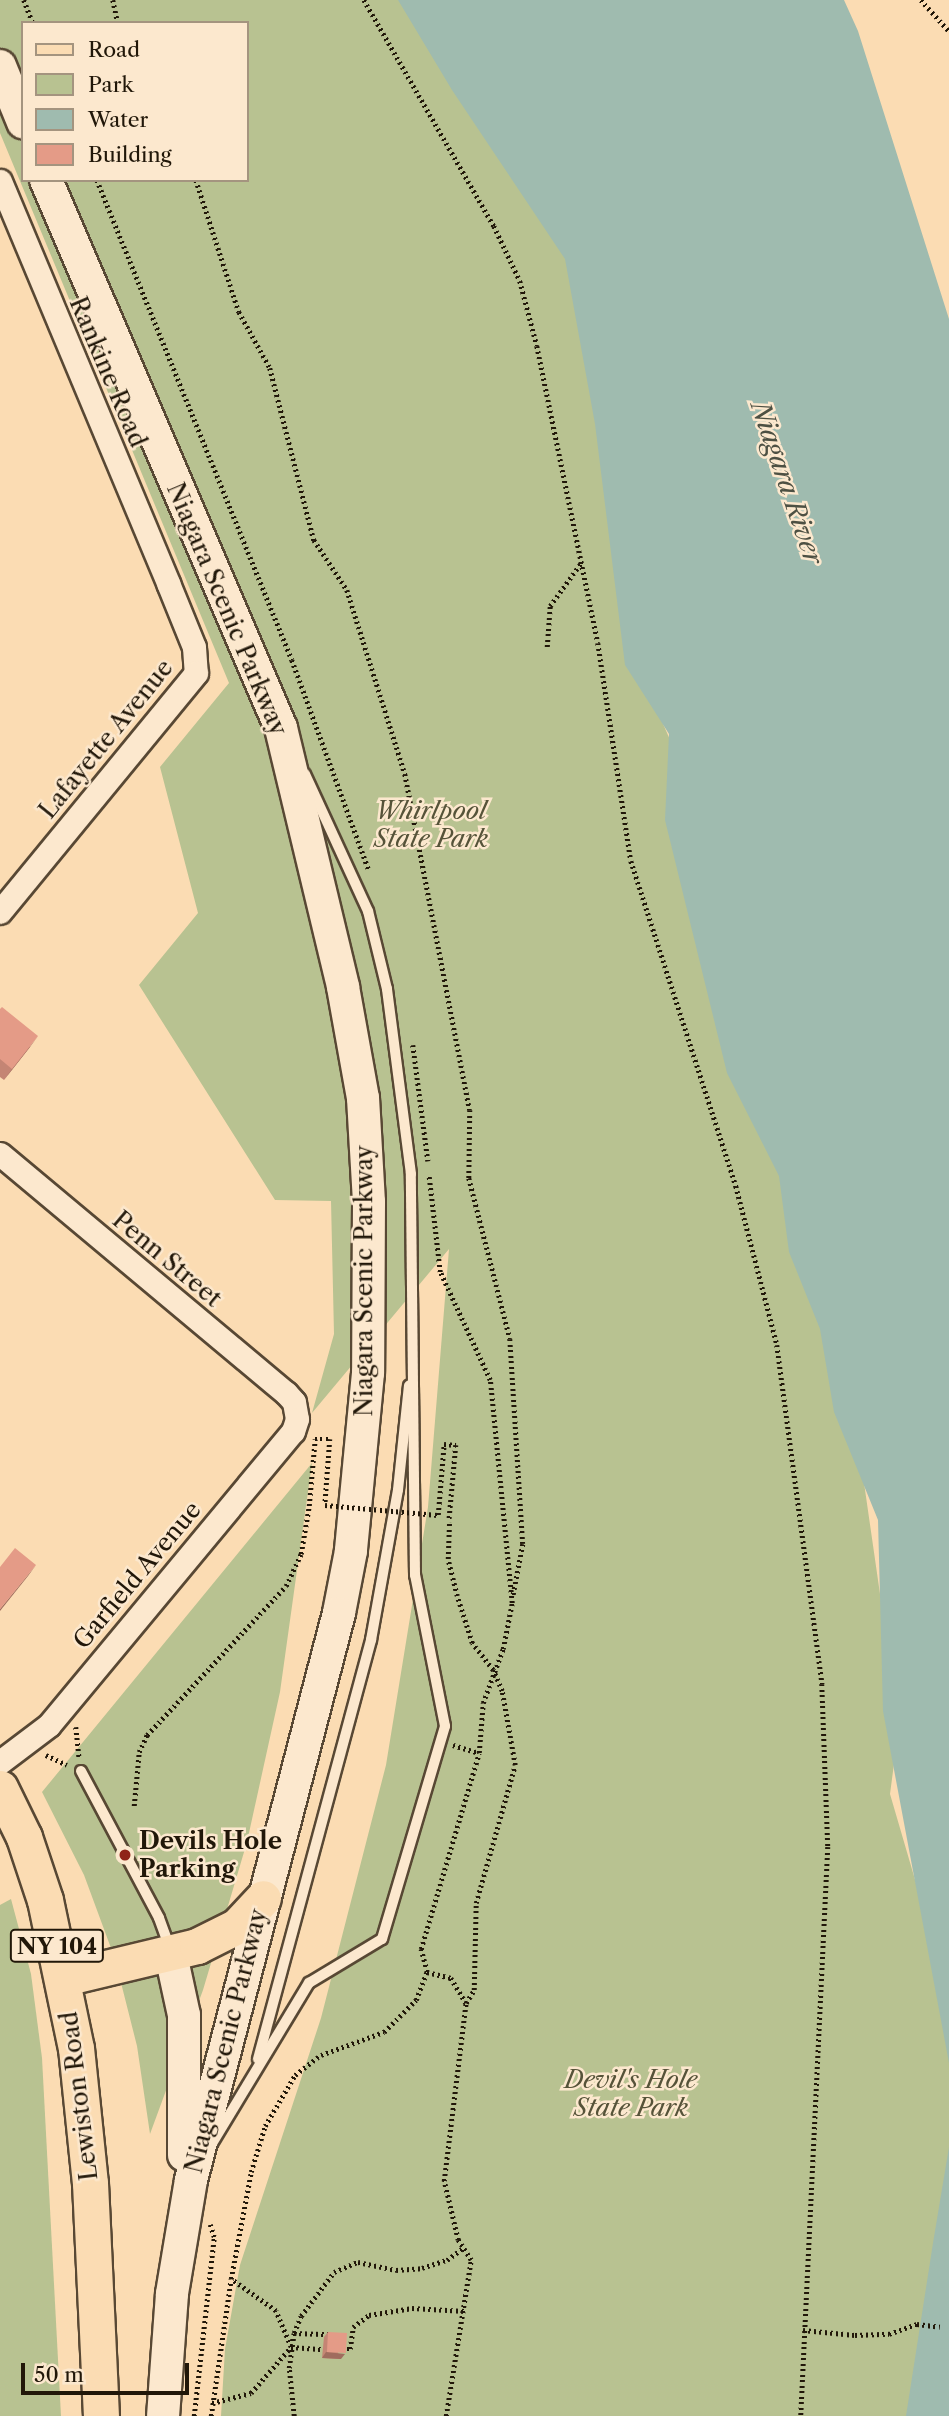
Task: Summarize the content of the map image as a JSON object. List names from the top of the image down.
{
  "streets": {
    "main road": ["Niagara Scenic Parkway", "NY 104", "Lewiston Road"],
    "street": [
      "Rankine Road",
      "Lafayette Avenue",
      "Penn Street",
      "Garfield Avenue"
    ]
  },
  "crossings": [
    ["Rankine Road", "Lafayette Avenue"],
    ["Penn Street", "Garfield Avenue"]
  ],
  "water": ["Niagara River"],
  "parks": ["Whirlpool State Park", "Devil's Hole State Park"],
  "places": ["Devils Hole Parking"],
  "legend": [
    "Road",
    "Park",
    "Water",
    "Building"
  ],
  "scale_bar": "50 m"
}
